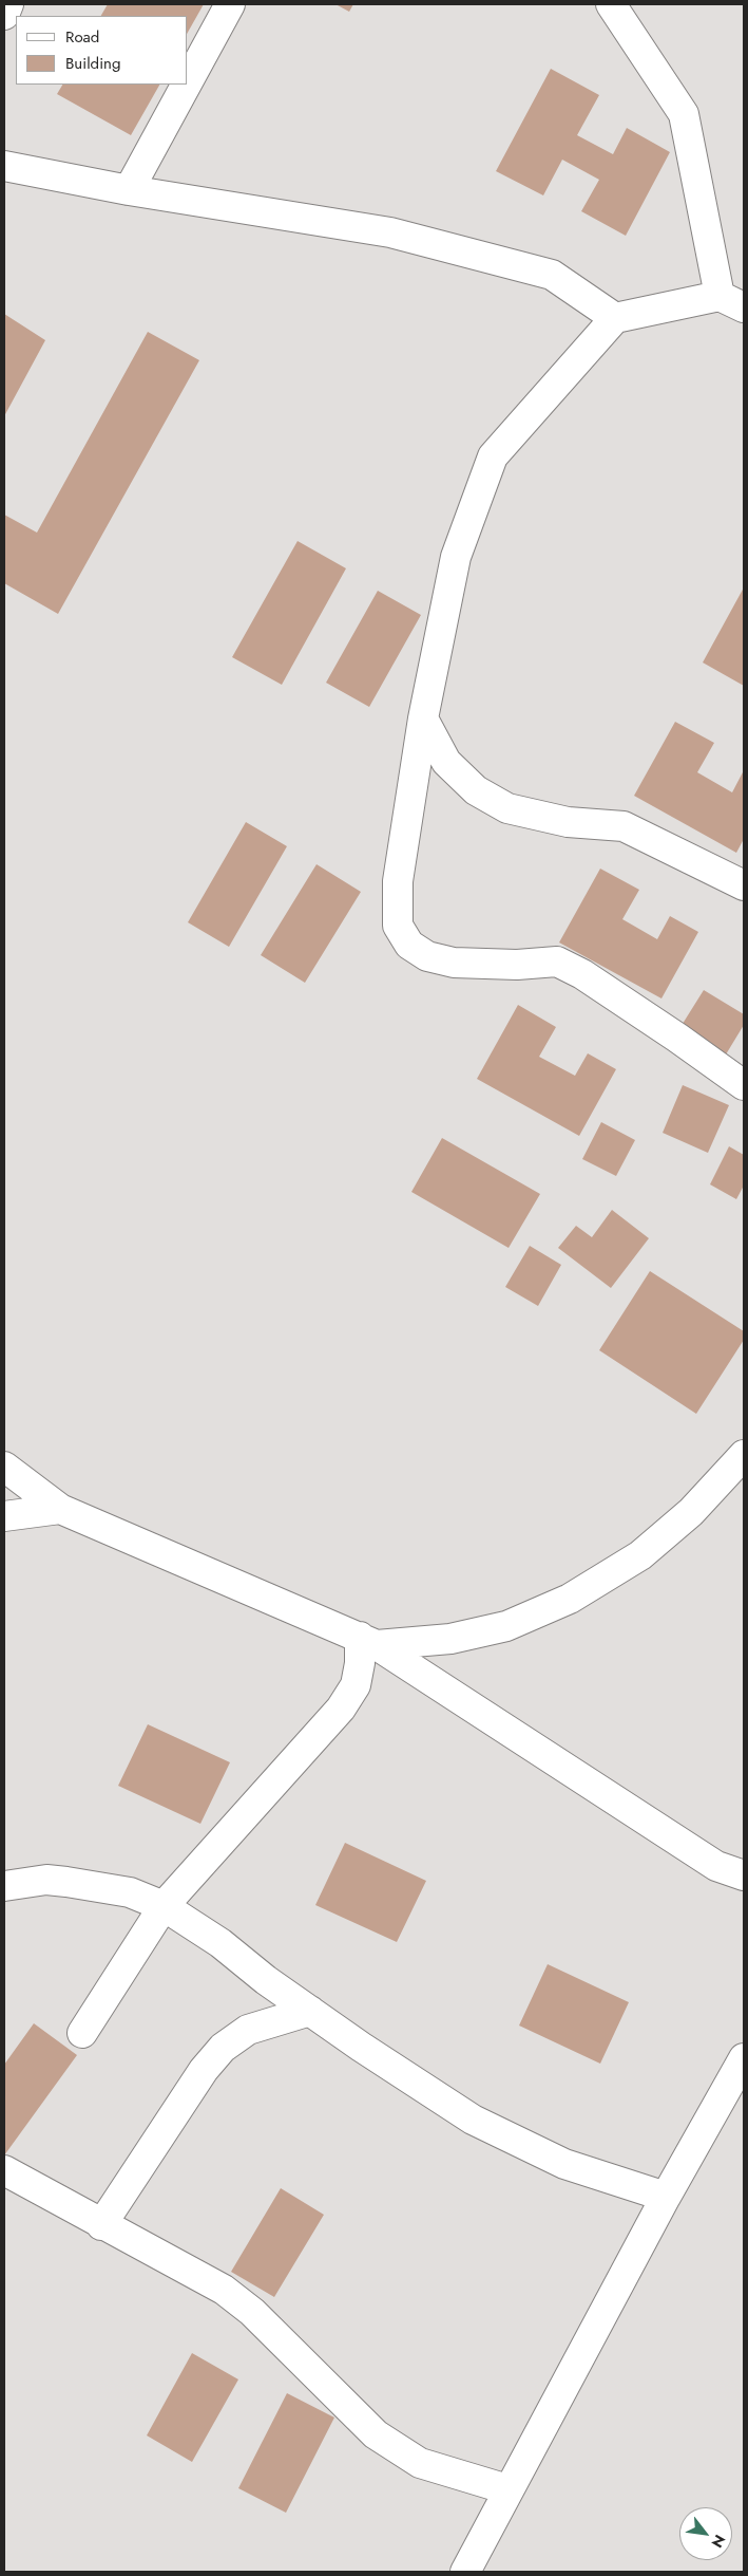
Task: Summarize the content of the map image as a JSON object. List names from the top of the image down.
{
  "legend": ["Road", "Building"],
  "north": "bottom right"
}
